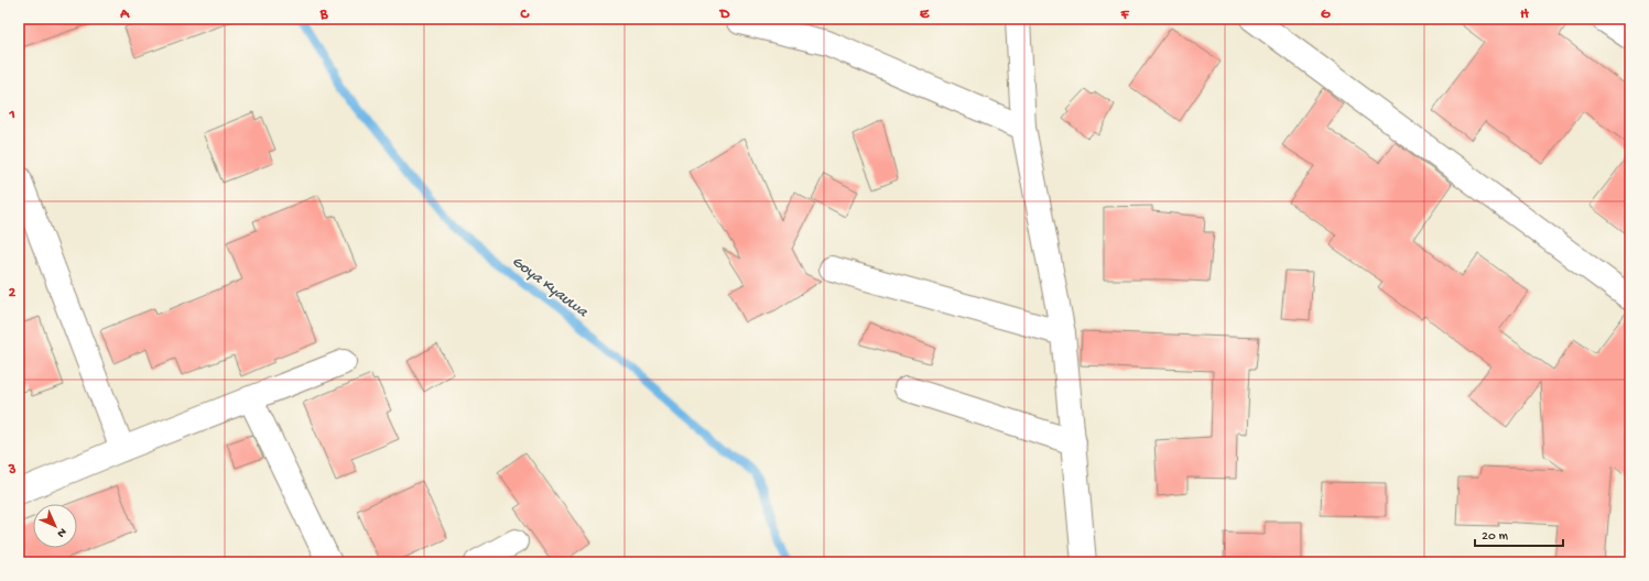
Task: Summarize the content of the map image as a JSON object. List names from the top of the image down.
{
  "water": ["Goya Kyauwa"],
  "scale_bar": "20 m",
  "north": "bottom right",
  "grid": {
    "columns": [
      "A",
      "B",
      "C",
      "D",
      "E",
      "F",
      "G",
      "H"
    ],
    "rows": ["1", "2", "3"]
  }
}
